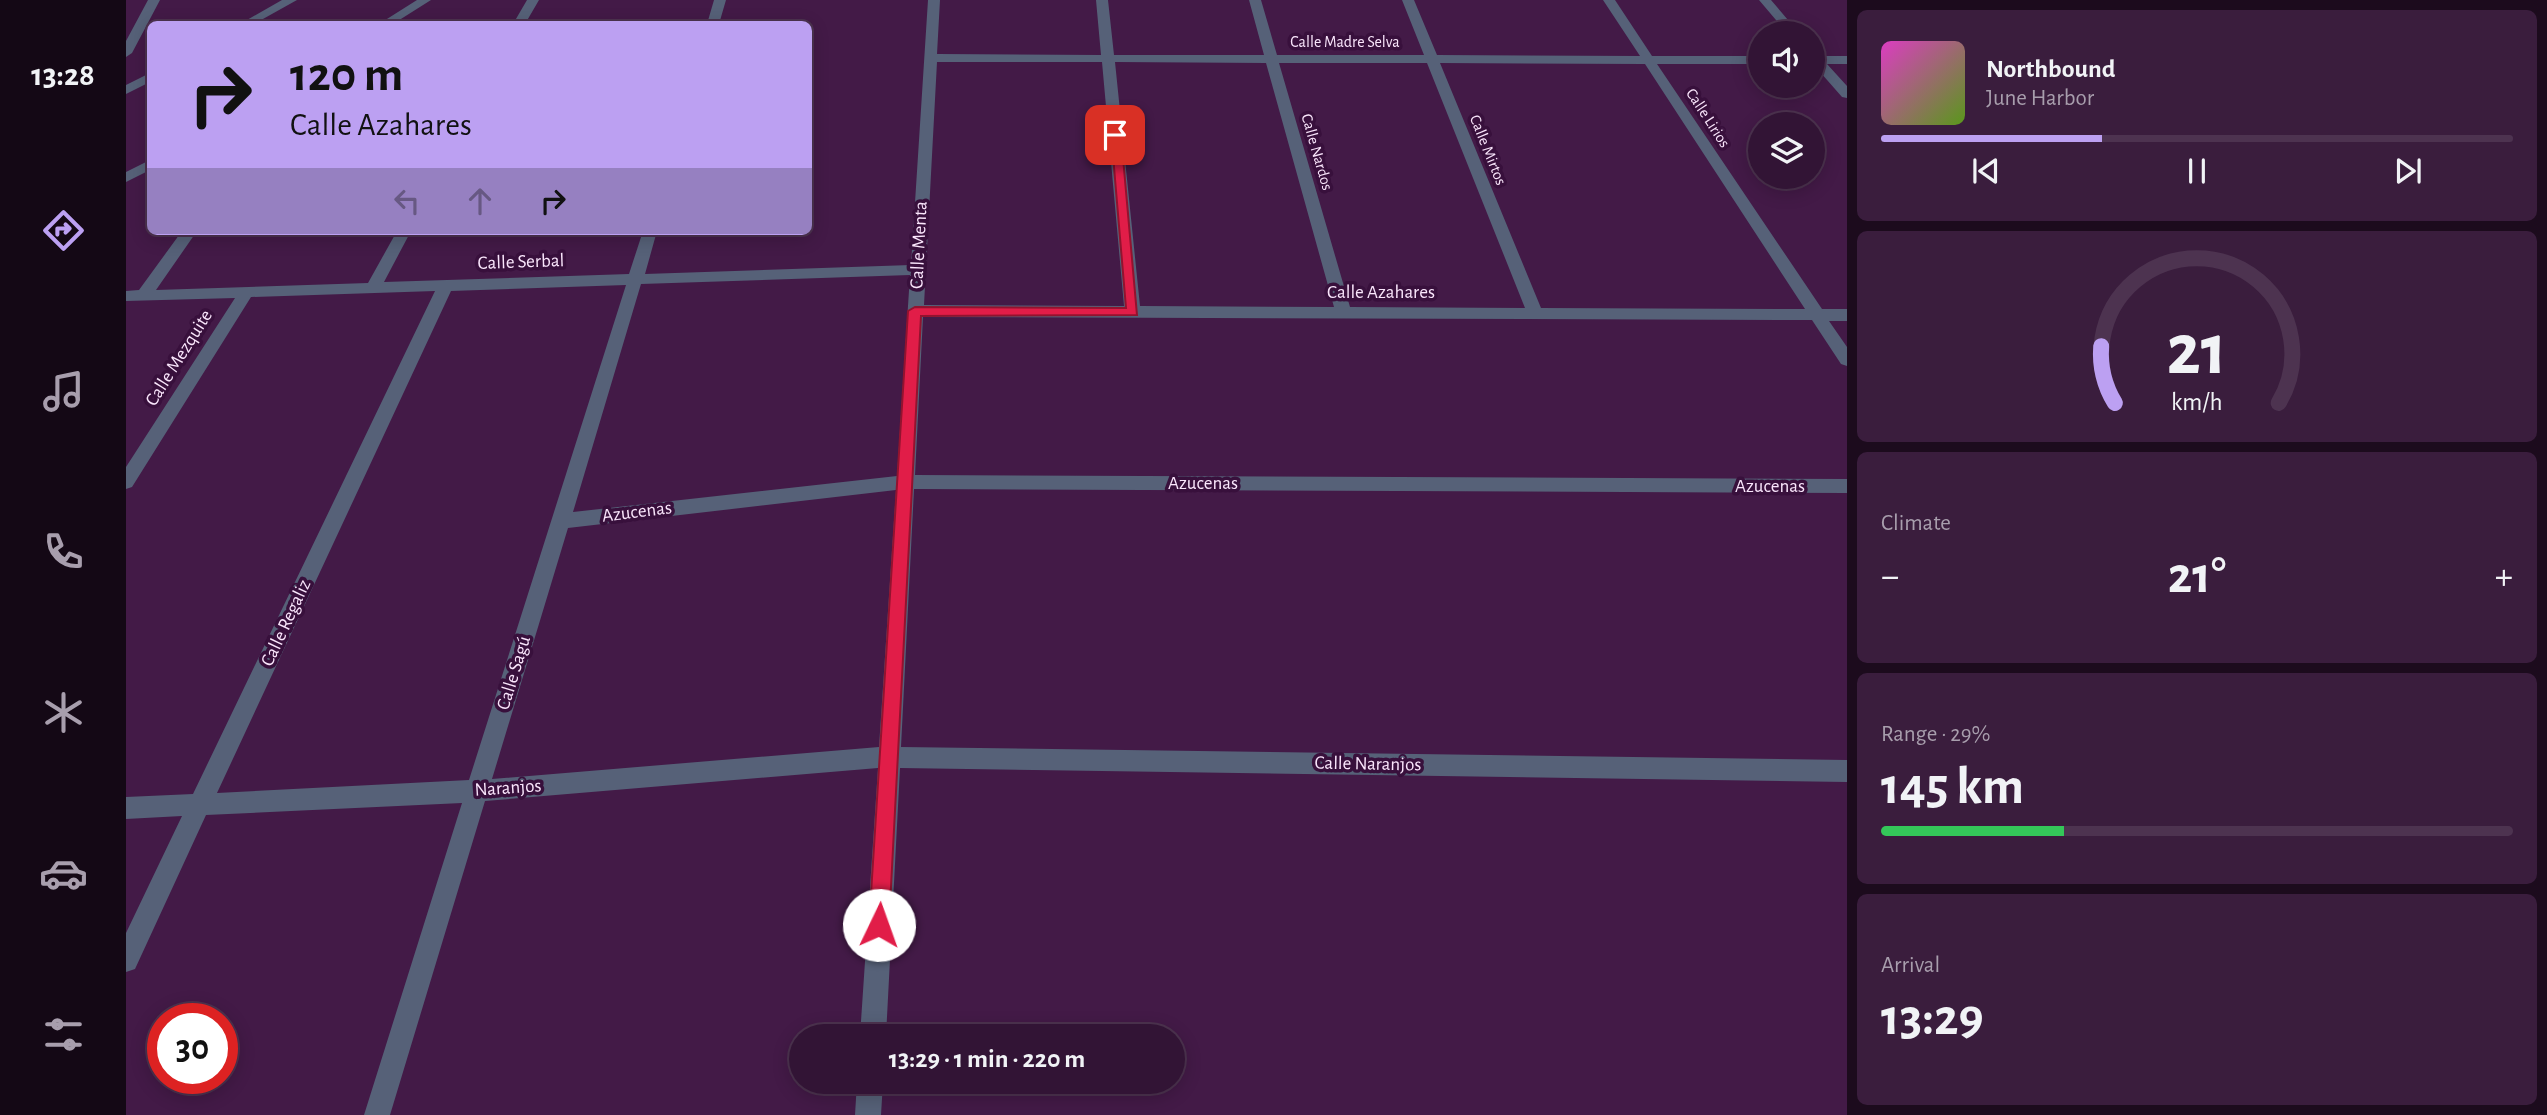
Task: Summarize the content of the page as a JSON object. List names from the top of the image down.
{
  "streets": {
    "street": [
      "Calle Madre Selva",
      "Calle Lirios",
      "Calle Mirtos",
      "Calle Nardos",
      "Calle Menta",
      "Calle Serbal",
      "Calle Azahares",
      "Calle Mezquite",
      "Azucenas",
      "Calle Regaliz",
      "Calle Sagú",
      "Calle Naranjos",
      "Naranjos"
    ]
  },
  "crossings": [
    ["Calle Madre Selva", "Calle Lirios"],
    ["Calle Madre Selva", "Calle Mirtos"],
    ["Calle Madre Selva", "Calle Nardos"],
    ["Calle Madre Selva", "Calle Menta"],
    ["Calle Lirios", "Calle Azahares"],
    ["Calle Mirtos", "Calle Azahares"],
    ["Calle Nardos", "Calle Azahares"],
    ["Calle Menta", "Calle Serbal"],
    ["Calle Menta", "Calle Azahares"],
    ["Calle Menta", "Azucenas"],
    ["Calle Menta", "Calle Naranjos"],
    ["Calle Menta", "Naranjos"],
    ["Calle Serbal", "Calle Mezquite"],
    ["Calle Serbal", "Calle Regaliz"],
    ["Calle Serbal", "Calle Sagú"],
    ["Azucenas", "Calle Sagú"],
    ["Calle Regaliz", "Naranjos"],
    ["Calle Sagú", "Naranjos"],
    ["Calle Naranjos", "Naranjos"]
  ],
  "page": {
    "tabs": "13:28",
    "turn": ["120 m", "Calle Azahares"],
    "song": ["Northbound", "June Harbor"],
    "tile": [
      "Climate",
      ["Range · 29%", "145 km"],
      ["Arrival", "13:29"]
    ],
    "heat": ["−", "21°", "+"],
    "limit": "30",
    "trip": "13:29 · 1 min · 220 m",
    "gauge": ["21", "km/h"]
  }
}
